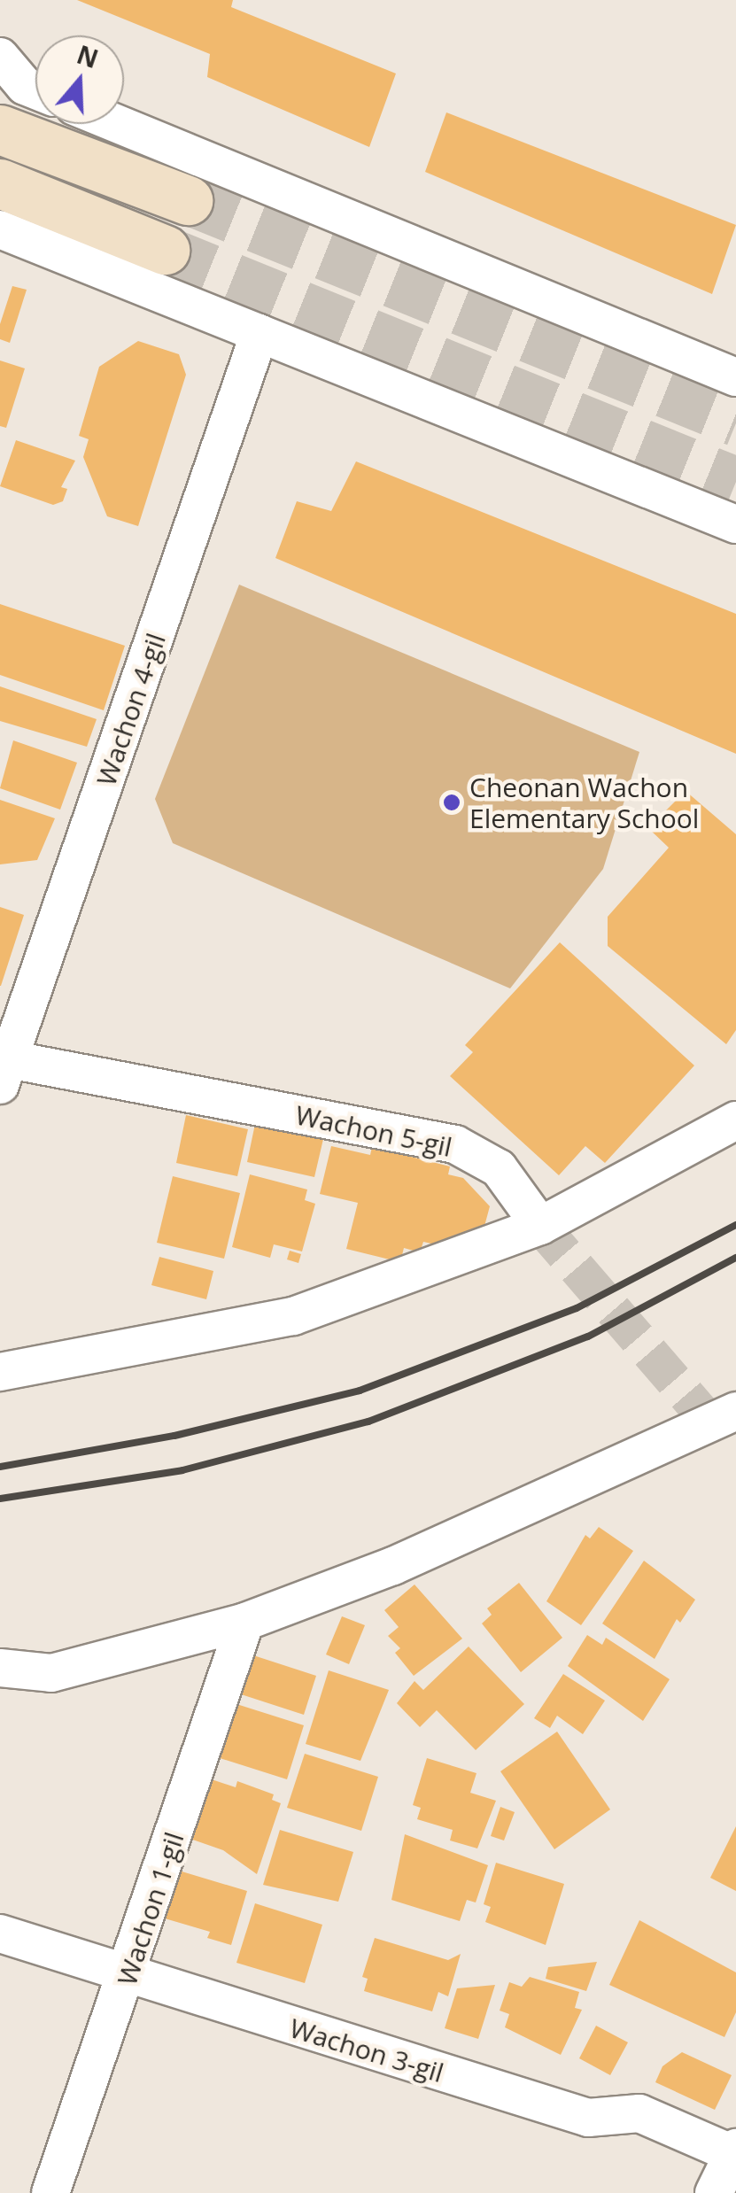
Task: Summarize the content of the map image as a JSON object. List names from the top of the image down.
{
  "streets": {
    "street": [
      "Wachon 4-gil",
      "Wachon 5-gil",
      "Wachon 1-gil",
      "Wachon 3-gil"
    ]
  },
  "crossings": [
    ["Wachon 4-gil", "Wachon 5-gil"],
    ["Wachon 1-gil", "Wachon 3-gil"]
  ],
  "places": ["Cheonan Wachon Elementary School"],
  "north": "top"
}
